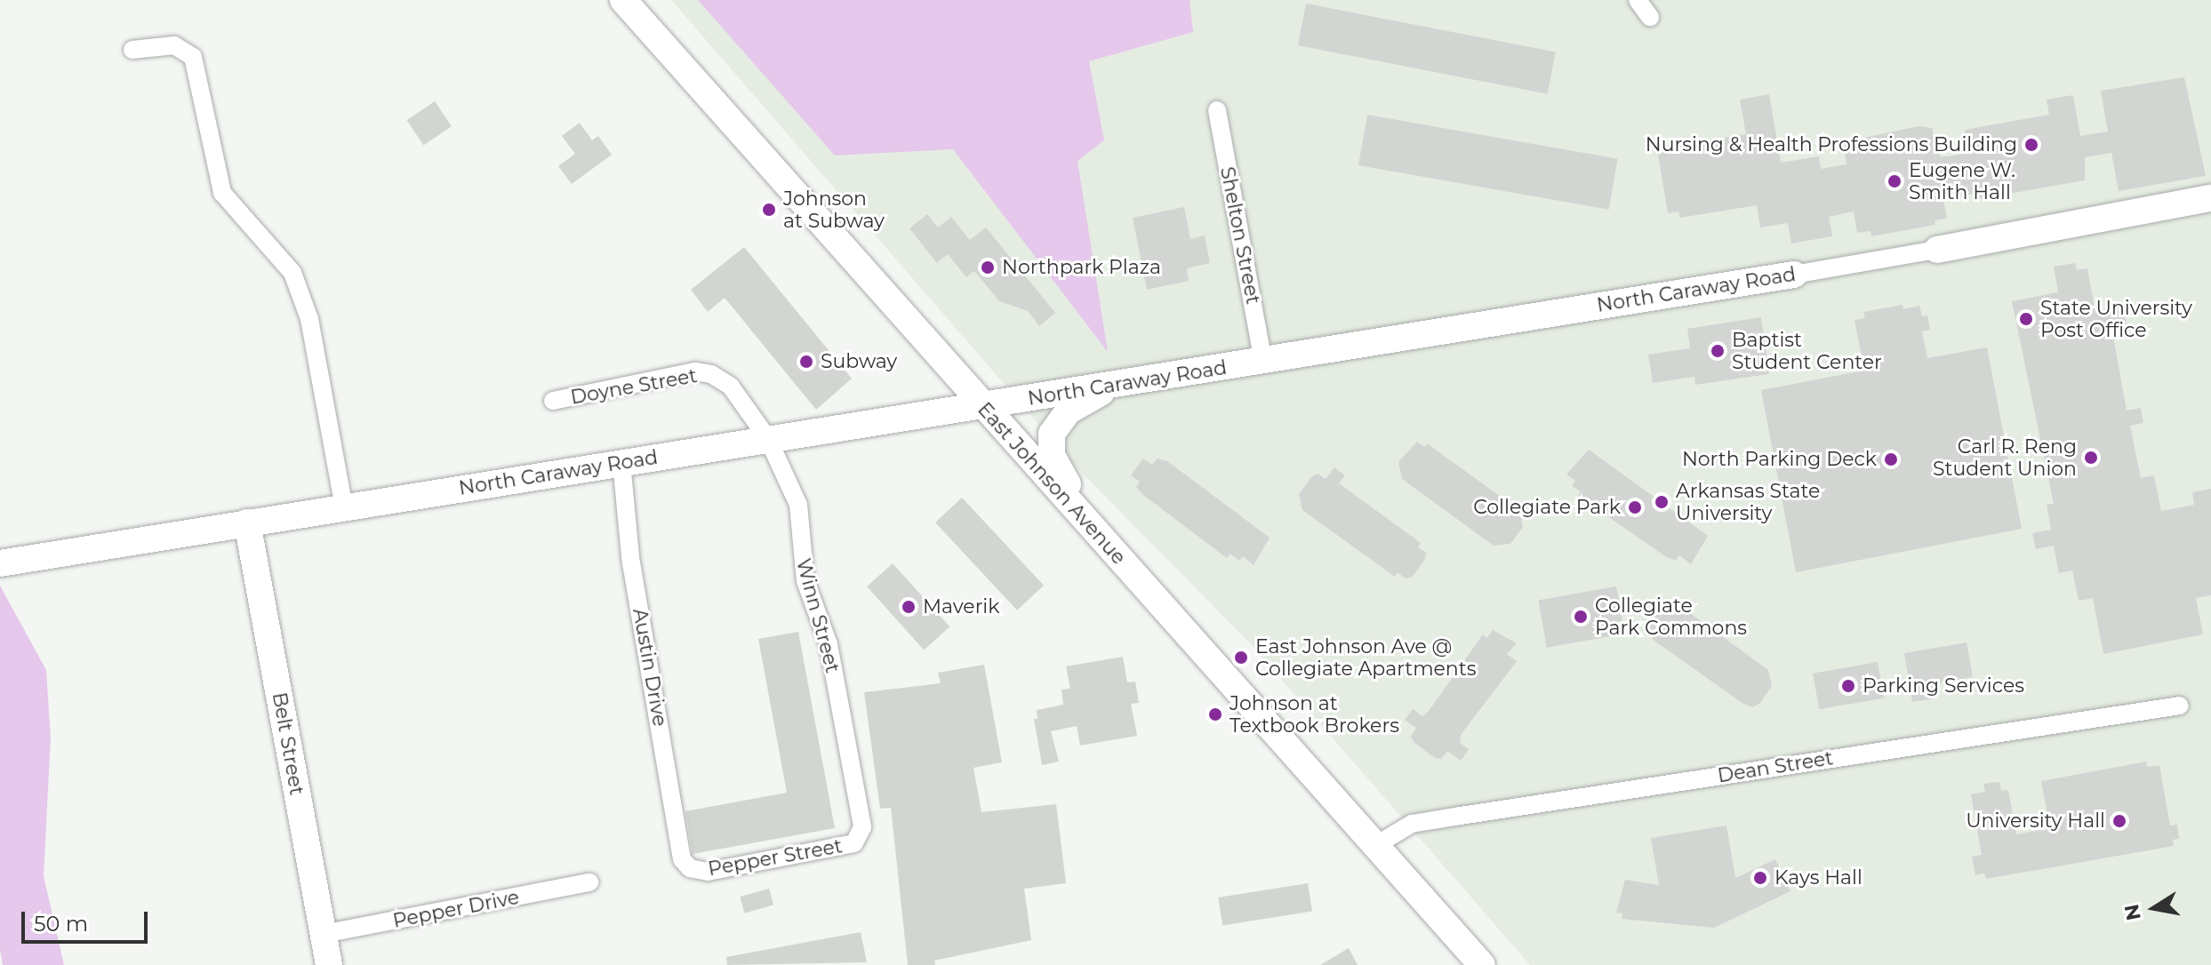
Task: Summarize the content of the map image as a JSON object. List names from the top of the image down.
{
  "streets": {
    "street": [
      "Shelton Street",
      "North Caraway Road",
      "Doyne Street",
      "East Johnson Avenue",
      "Winn Street",
      "Austin Drive",
      "Belt Street",
      "Dean Street",
      "Pepper Street",
      "Pepper Drive"
    ]
  },
  "crossings": [
    ["Shelton Street", "North Caraway Road"],
    ["North Caraway Road", "Doyne Street"],
    ["North Caraway Road", "East Johnson Avenue"],
    ["North Caraway Road", "Winn Street"],
    ["North Caraway Road", "Austin Drive"],
    ["North Caraway Road", "Belt Street"],
    ["Doyne Street", "Winn Street"],
    ["East Johnson Avenue", "Dean Street"],
    ["Winn Street", "Pepper Street"],
    ["Austin Drive", "Pepper Street"],
    ["Belt Street", "Pepper Drive"]
  ],
  "places": [
    "Nursing & Health Professions Building",
    "Eugene W. Smith Hall",
    "Johnson at Subway",
    "Northpark Plaza",
    "State University Post Office",
    "Baptist Student Center",
    "Subway",
    "Carl R. Reng Student Union",
    "North Parking Deck",
    "Arkansas State University",
    "Collegiate Park",
    "Maverik",
    "Collegiate Park Commons",
    "East Johnson Ave @ Collegiate Apartments",
    "Parking Services",
    "Johnson at Textbook Brokers",
    "University Hall",
    "Kays Hall"
  ],
  "scale_bar": "50 m",
  "north": "left"
}
